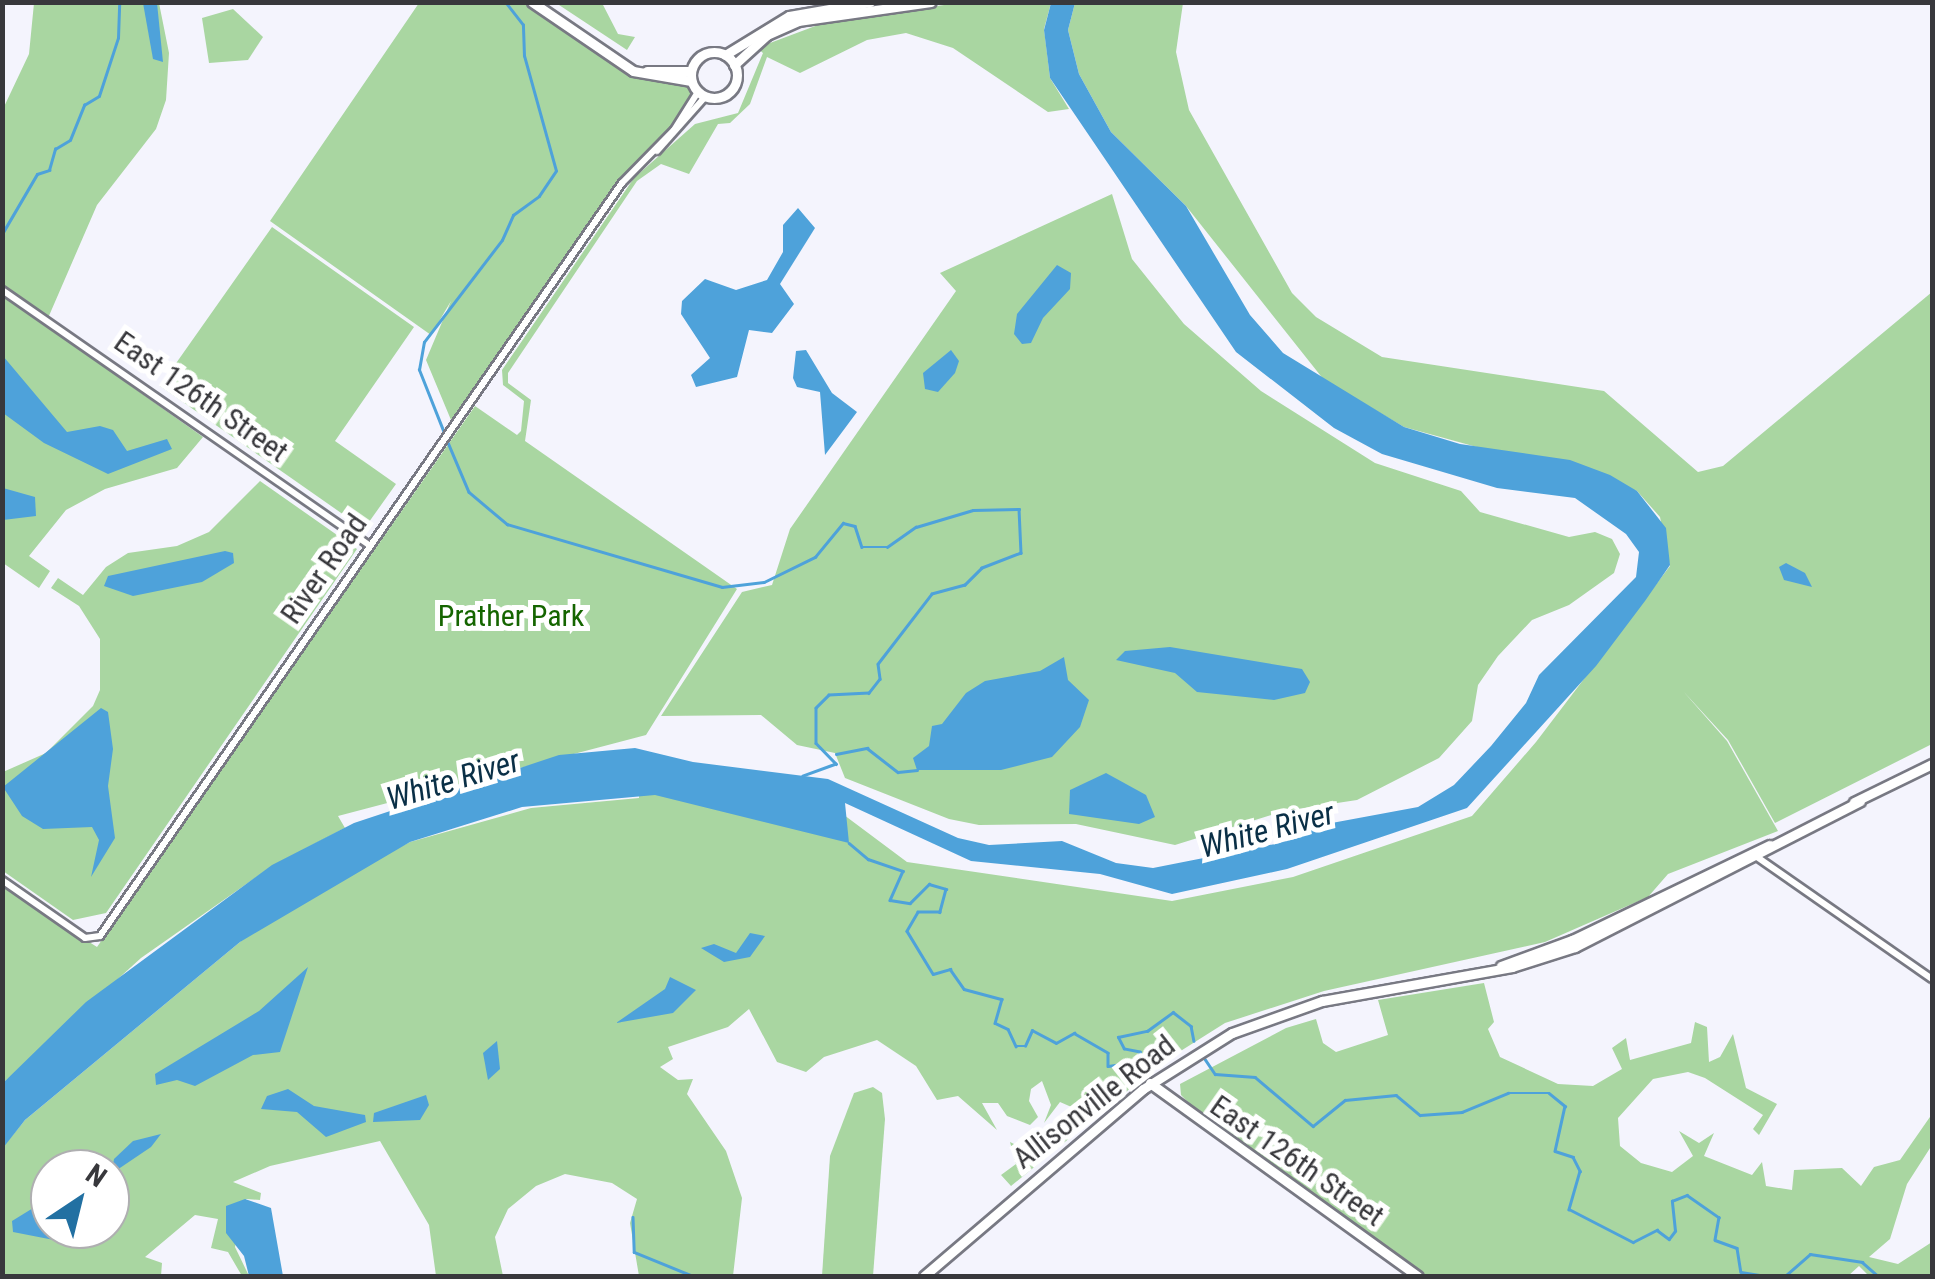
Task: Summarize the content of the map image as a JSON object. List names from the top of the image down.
{
  "streets": {
    "main road": ["East 126th Street", "Allisonville Road"],
    "street": ["River Road"]
  },
  "crossings": [
    ["East 126th Street", "River Road"],
    ["East 126th Street", "Allisonville Road"]
  ],
  "water": ["White River"],
  "parks": ["Prather Park"],
  "north": "top right"
}
